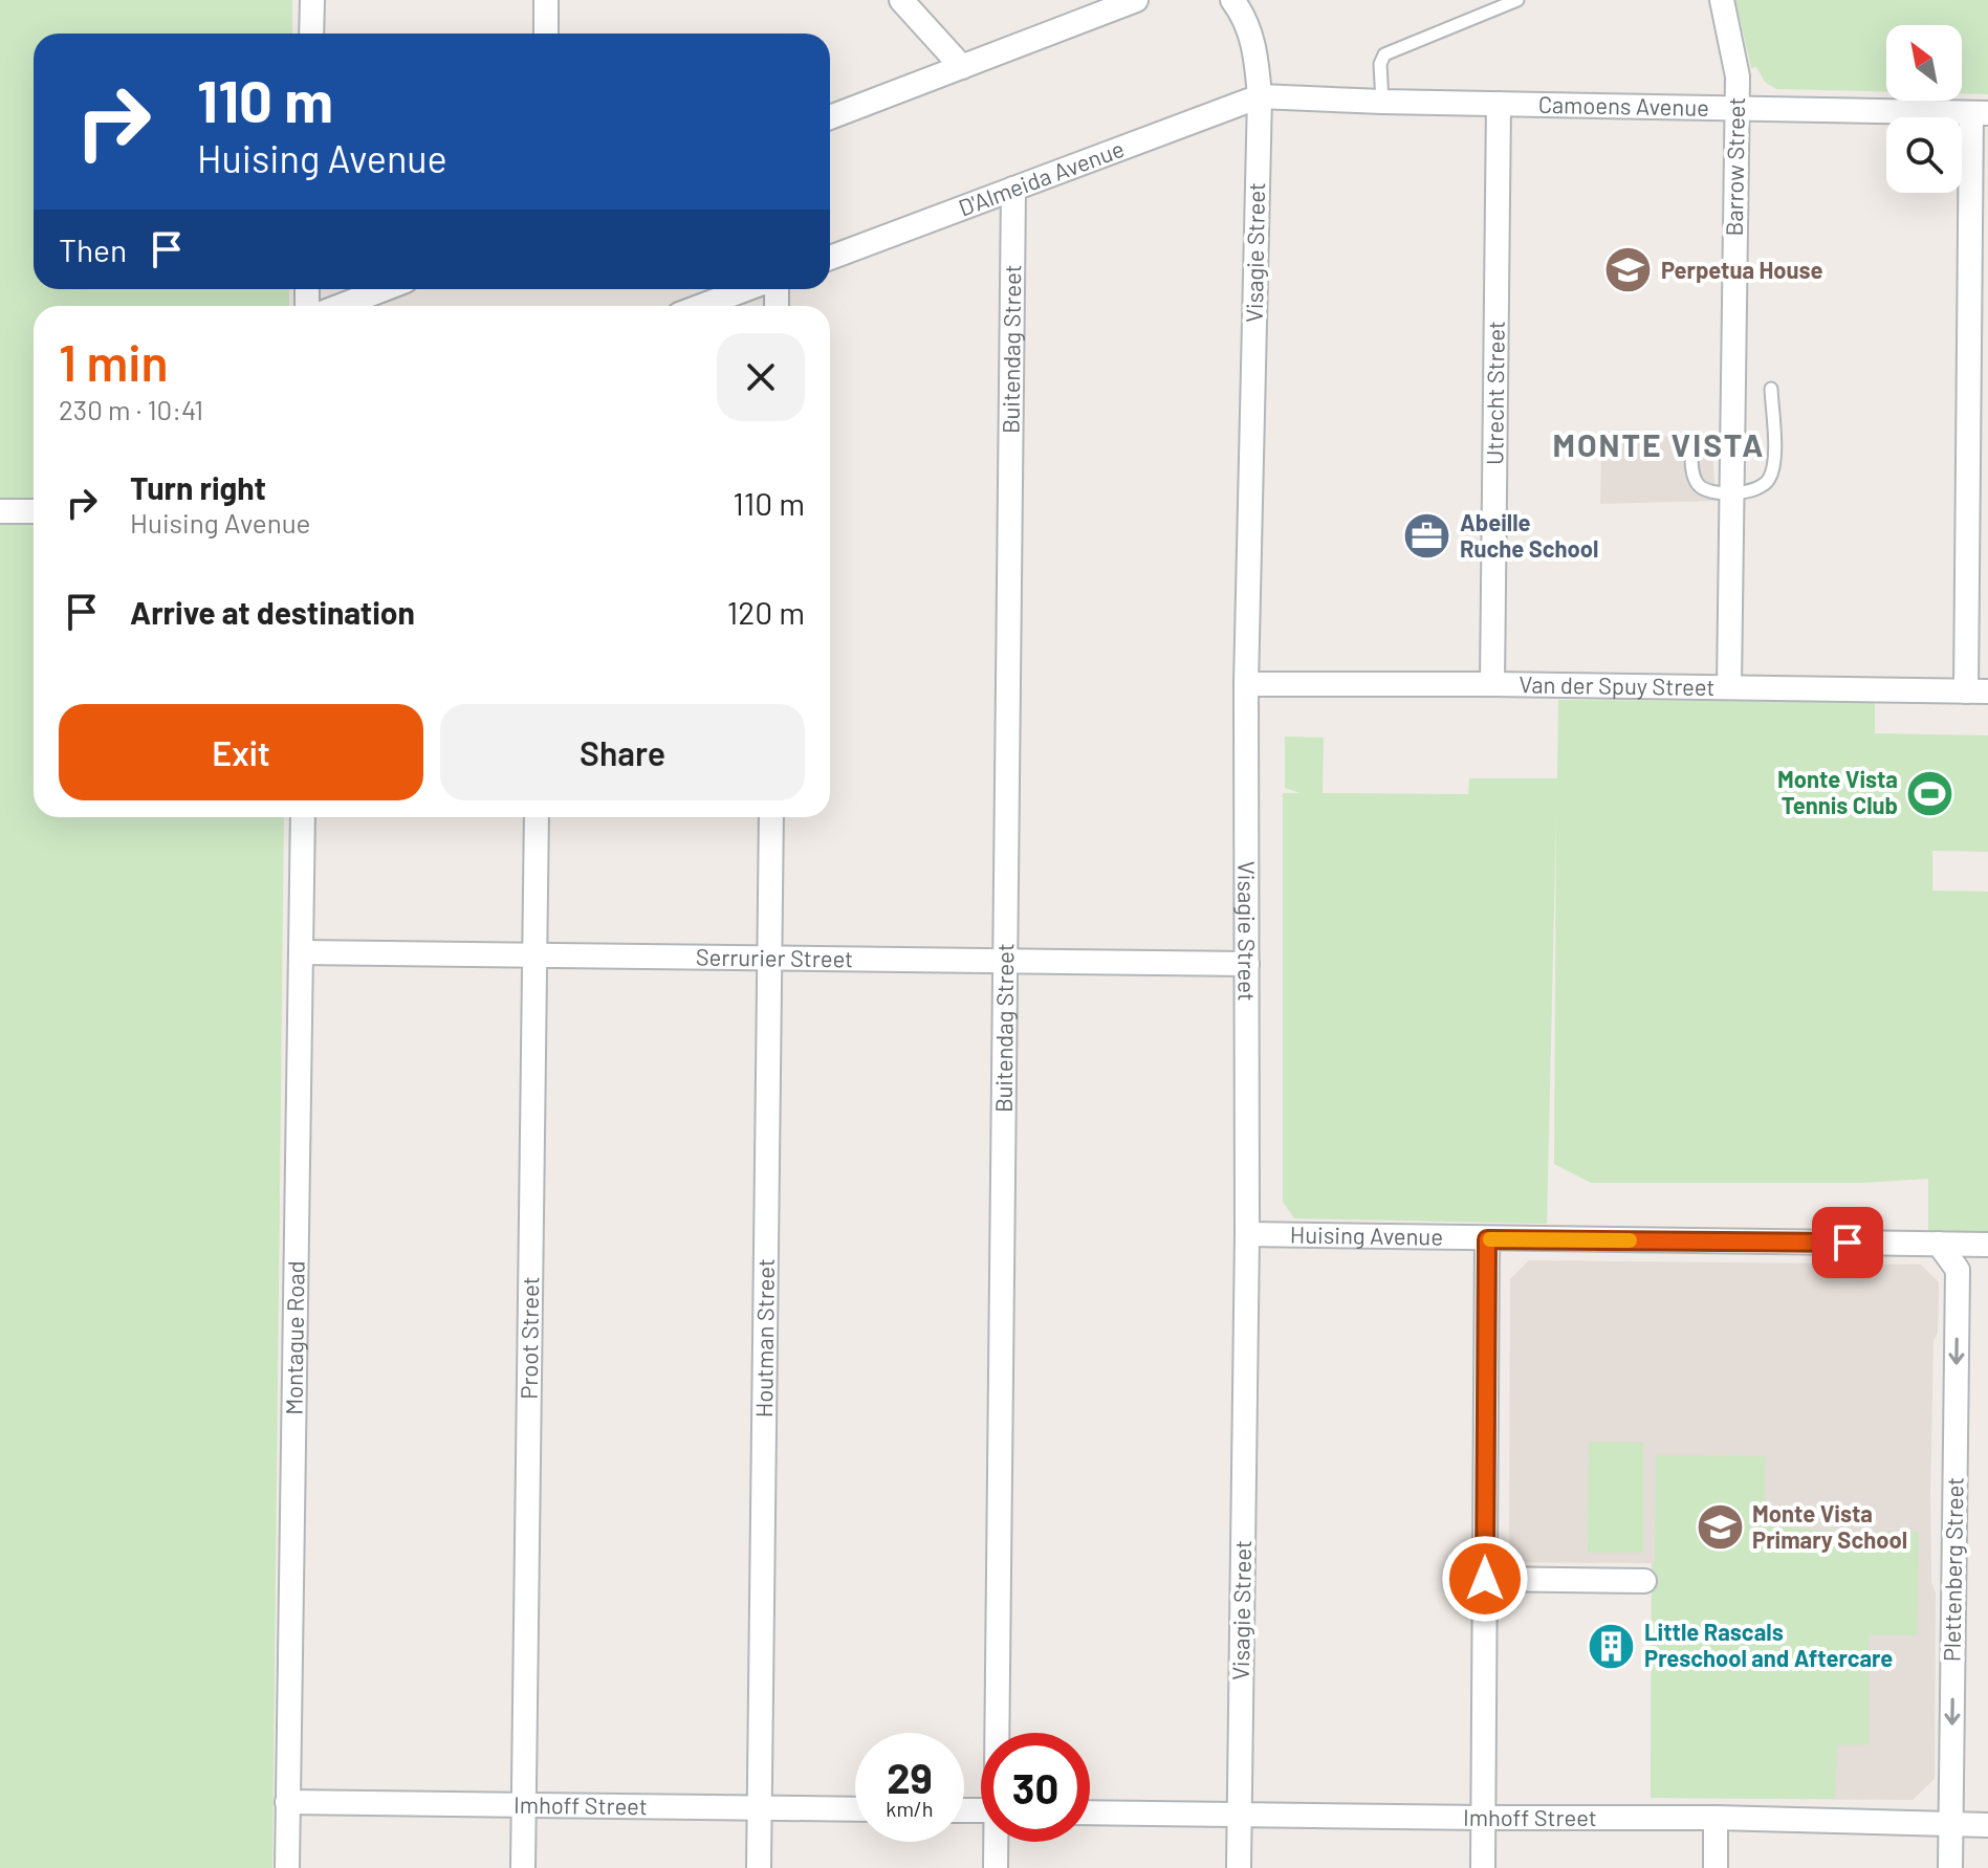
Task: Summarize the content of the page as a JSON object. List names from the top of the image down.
{
  "streets": {
    "street": [
      "Camoens Avenue",
      "Barrow Street",
      "D'Almeida Avenue",
      "Visagie Street",
      "Buitendag Street",
      "Utrecht Street",
      "Van der Spuy Street",
      "Serrurier Street",
      "Huising Avenue",
      "Proot Street",
      "Montague Road",
      "Houtman Street",
      "Plettenberg Street",
      "Imhoff Street"
    ]
  },
  "crossings": [
    ["Camoens Avenue", "Barrow Street"],
    ["Camoens Avenue", "D'Almeida Avenue"],
    ["Camoens Avenue", "Visagie Street"],
    ["Camoens Avenue", "Utrecht Street"],
    ["Barrow Street", "Van der Spuy Street"],
    ["D'Almeida Avenue", "Visagie Street"],
    ["D'Almeida Avenue", "Buitendag Street"],
    ["Visagie Street", "Van der Spuy Street"],
    ["Visagie Street", "Serrurier Street"],
    ["Visagie Street", "Huising Avenue"],
    ["Visagie Street", "Imhoff Street"],
    ["Buitendag Street", "Serrurier Street"],
    ["Utrecht Street", "Van der Spuy Street"],
    ["Serrurier Street", "Proot Street"],
    ["Serrurier Street", "Montague Road"],
    ["Serrurier Street", "Houtman Street"],
    ["Proot Street", "Imhoff Street"],
    ["Montague Road", "Imhoff Street"],
    ["Houtman Street", "Imhoff Street"],
    ["Plettenberg Street", "Imhoff Street"]
  ],
  "one_way": ["Plettenberg Street"],
  "districts": ["MONTE VISTA"],
  "places": {
    "school or university": ["Perpetua House", "Monte Vista Primary School"],
    "office": ["Abeille Ruche School"],
    "sports": ["Monte Vista Tennis Club"],
    "building": ["Little Rascals Preschool and Aftercare"]
  },
  "north": "top left",
  "page": {
    "turn": ["110 m", "Huising Avenue"],
    "then": "Then",
    "heading": ["1 min", "230 m · 10:41"],
    "list": [
      {
        "name": "Turn right",
        "note": "Huising Avenue",
        "value": "110 m"
      },
      {
        "name": "Arrive at destination",
        "value": "120 m"
      }
    ],
    "buttons": ["Exit", "Share"],
    "speed": "29 km/h",
    "limit": "30"
  }
}
